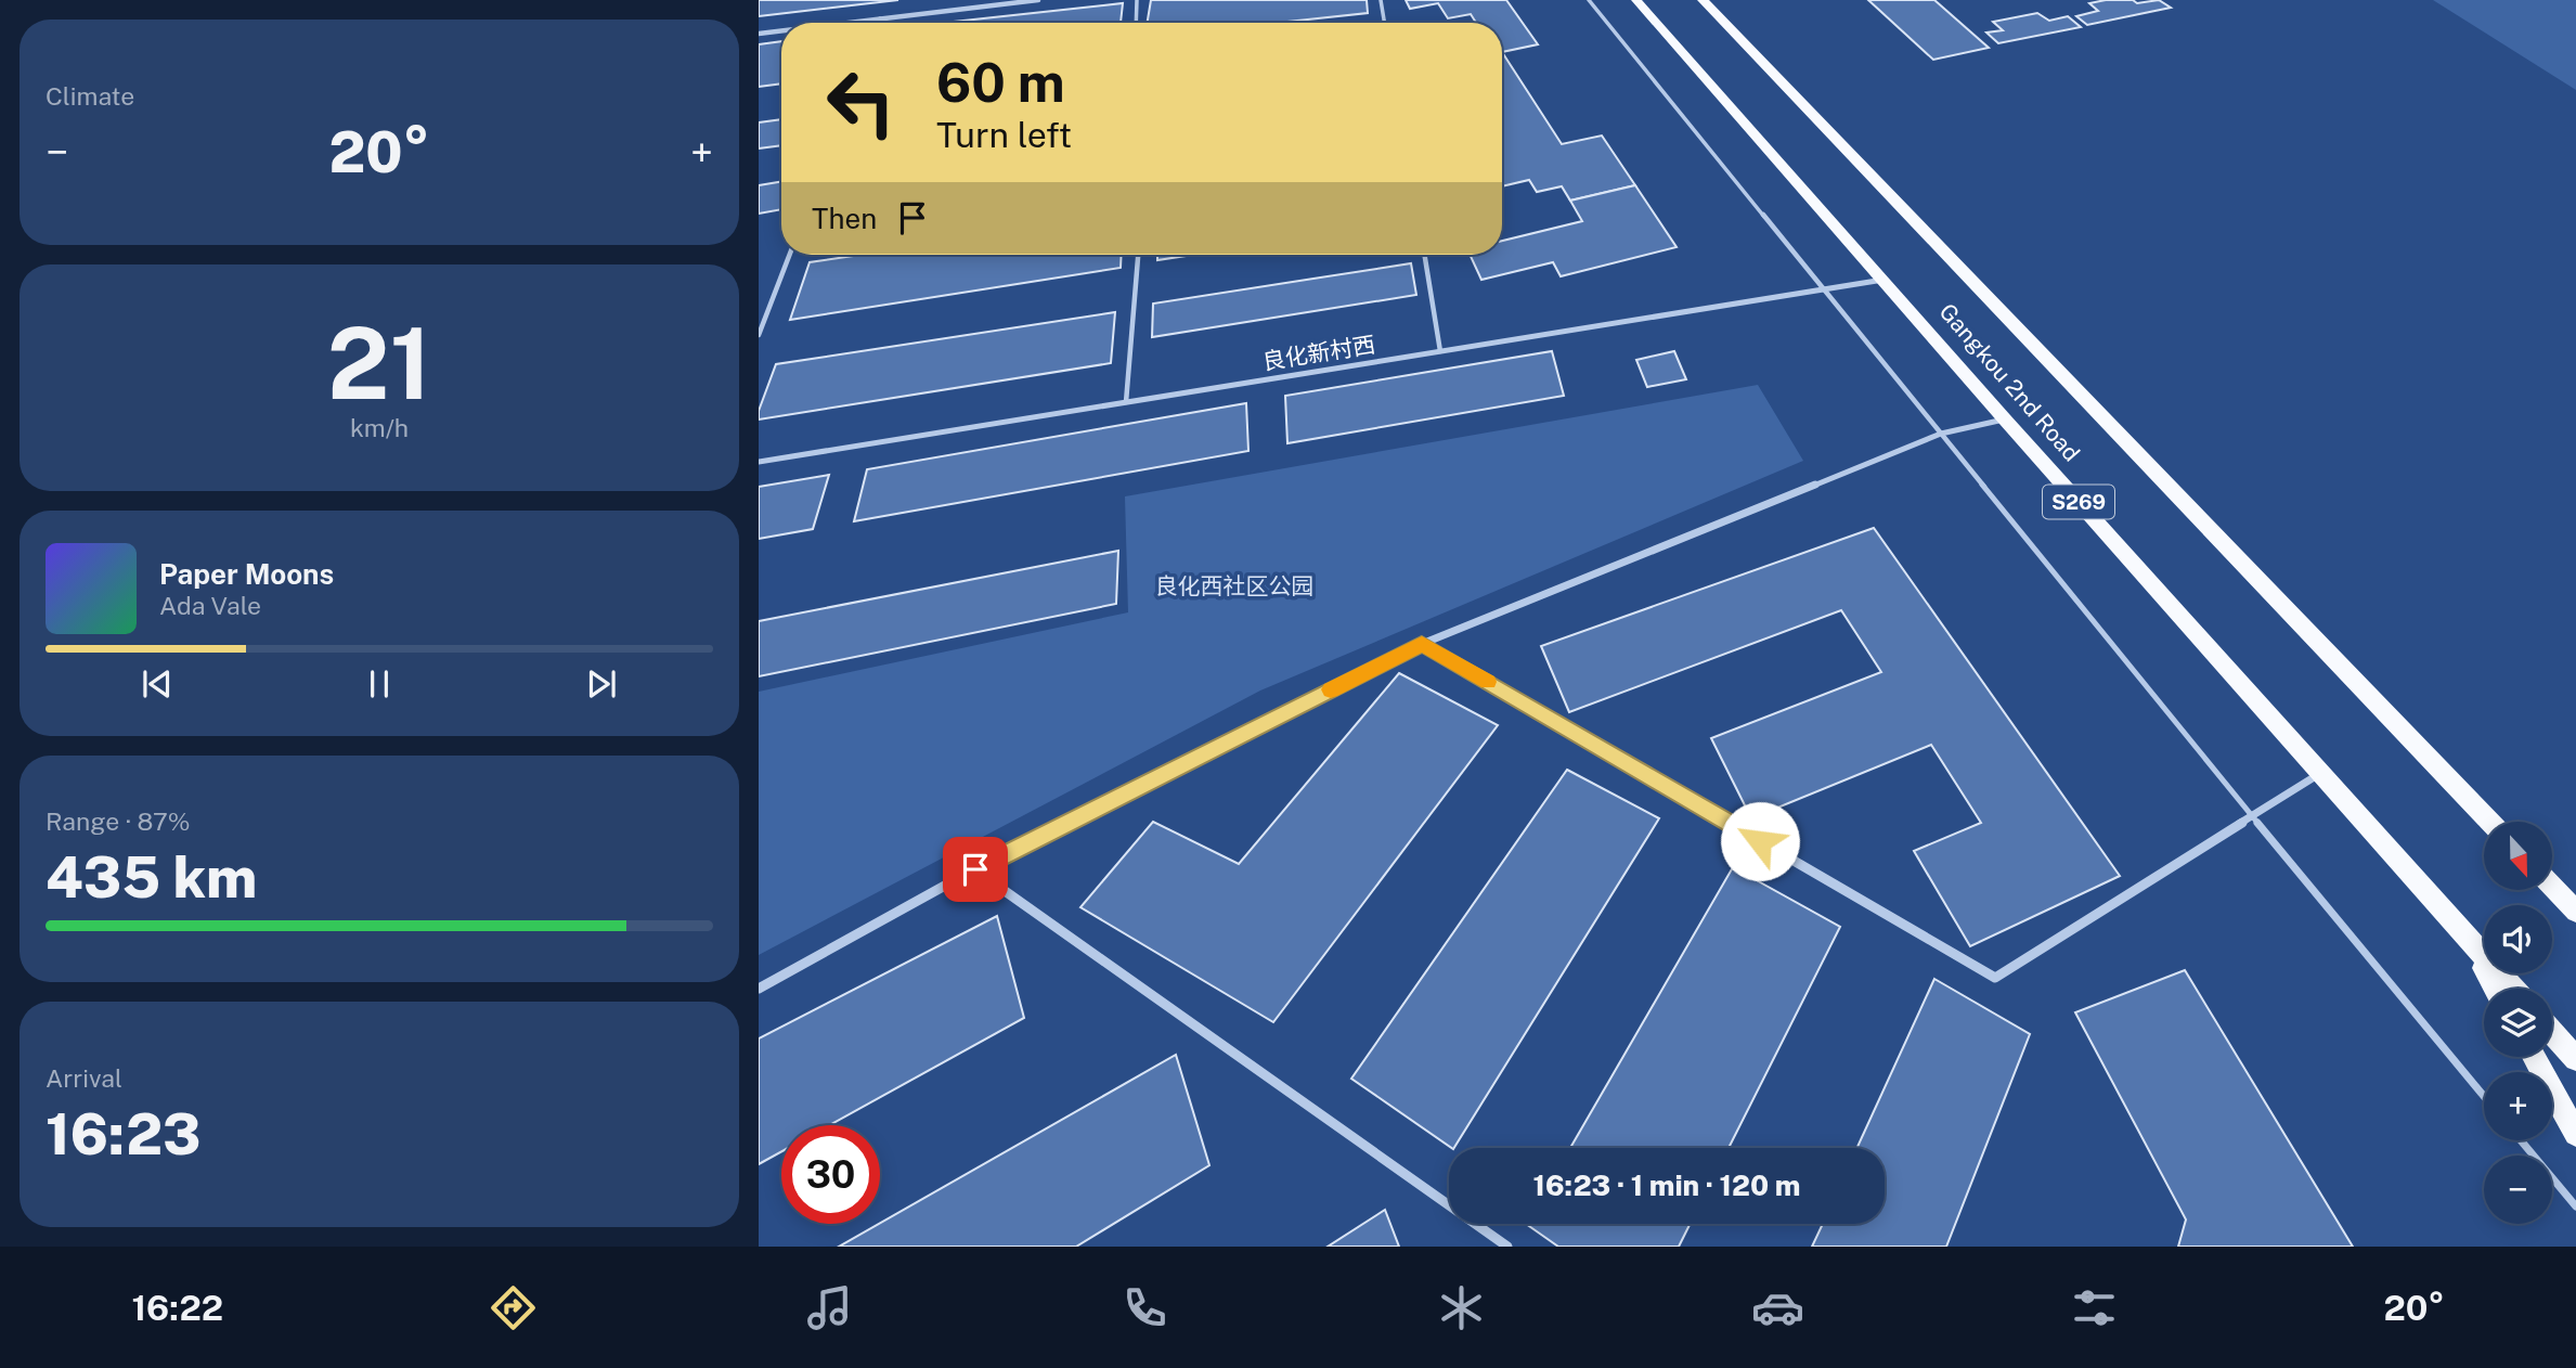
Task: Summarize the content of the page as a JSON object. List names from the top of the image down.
{
  "streets": {
    "main road": ["Gangkou 2nd Road", "S269"],
    "street": ["良化新村西"]
  },
  "crossings": [
    ["良化新村西", "Gangkou 2nd Road"]
  ],
  "parks": ["良化西社区公园"],
  "north": "bottom",
  "page": {
    "tile": [
      "Climate",
      ["21", "km/h"],
      ["Range · 87%", "435 km"],
      ["Arrival", "16:23"]
    ],
    "turn": ["60 m", "Turn left"],
    "heat": ["−", "20°", "+"],
    "then": "Then",
    "song": ["Paper Moons", "Ada Vale"],
    "map_buttons": ["+", "−"],
    "limit": "30",
    "trip": "16:23 · 1 min · 120 m",
    "tabs": ["16:22", "20°"]
  }
}
